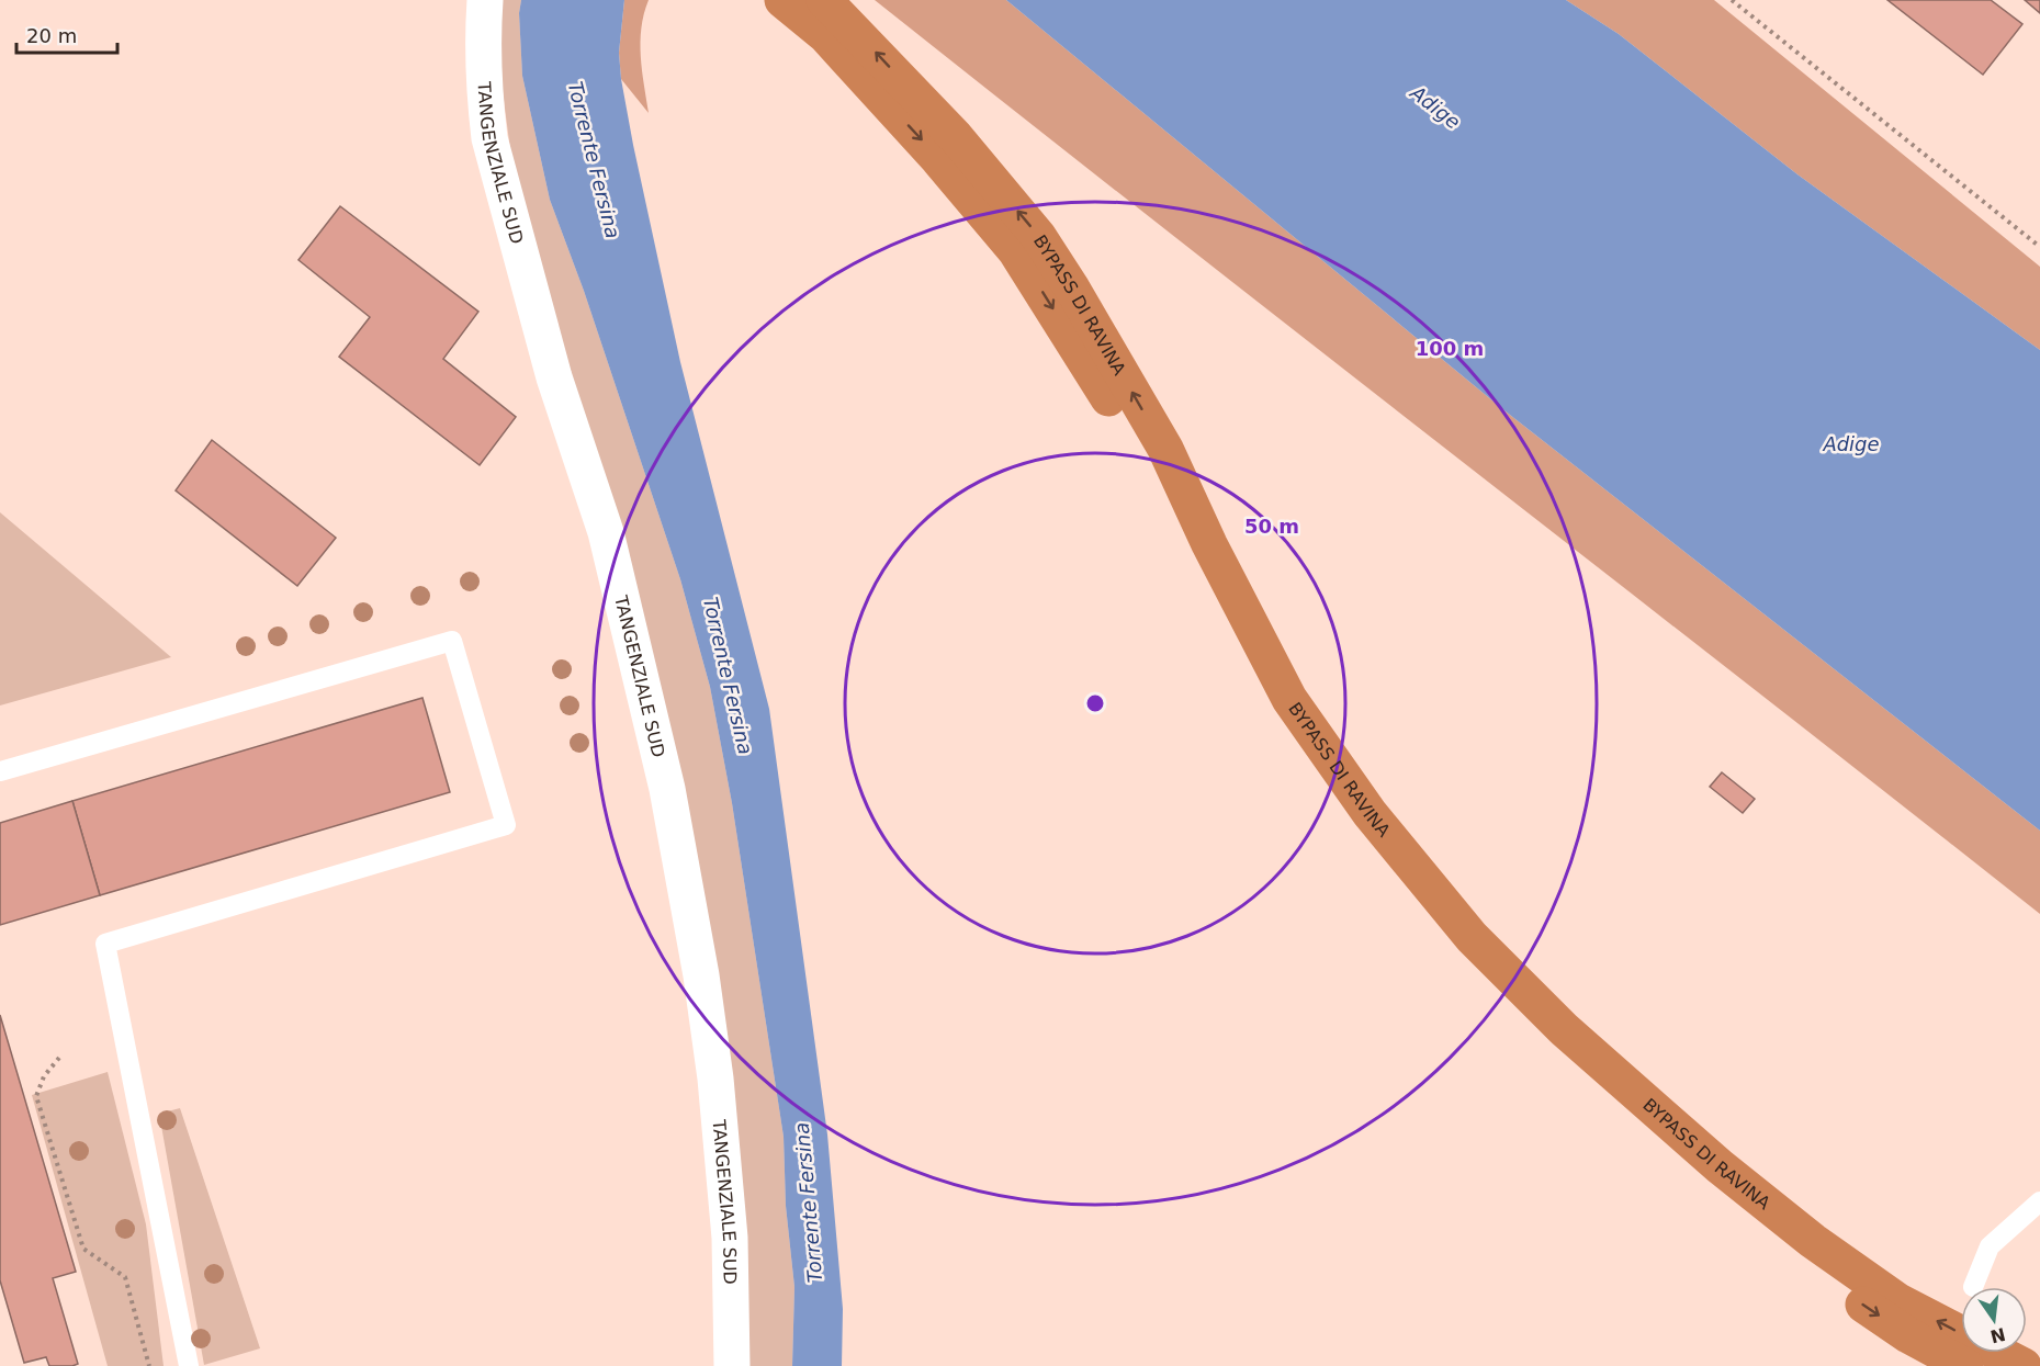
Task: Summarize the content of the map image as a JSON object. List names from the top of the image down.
{
  "streets": {
    "highway": ["BYPASS DI RAVINA"],
    "street": ["TANGENZIALE SUD"]
  },
  "water": ["Adige", "Torrente Fersina"],
  "scale_bar": "20 m",
  "north": "bottom",
  "rings": ["100 m", "50 m"]
}
